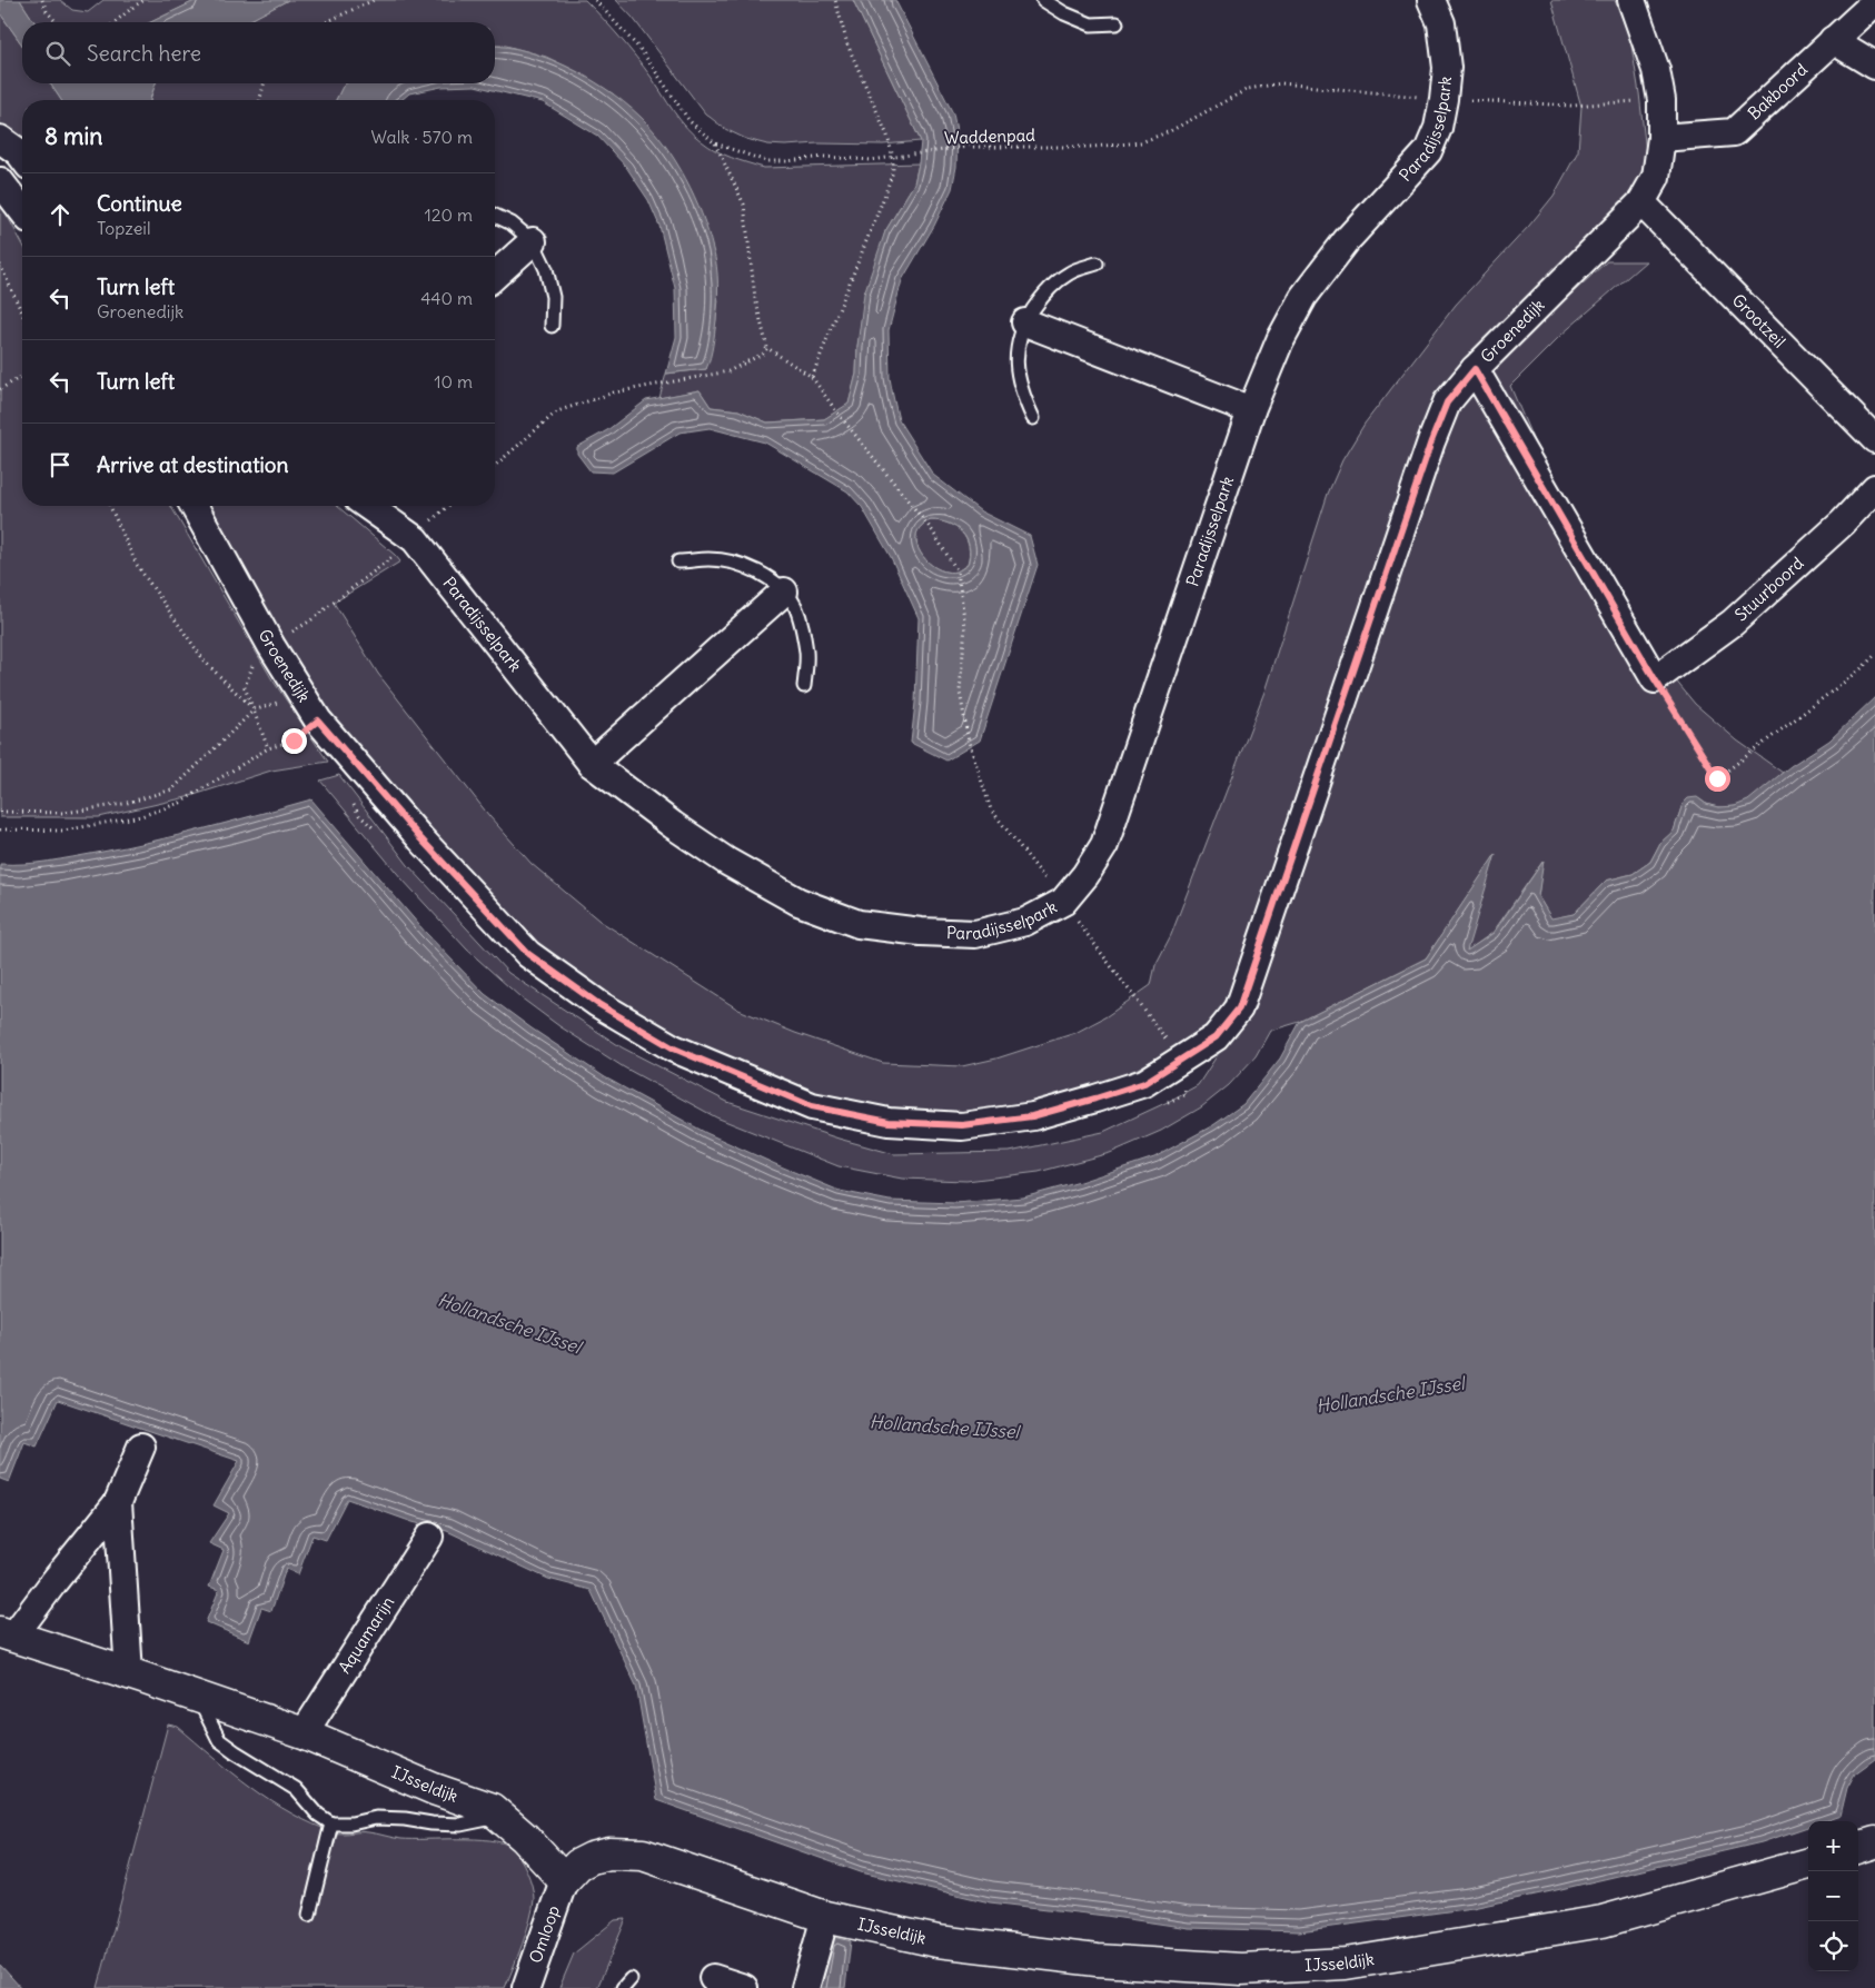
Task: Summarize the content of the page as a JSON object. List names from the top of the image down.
{
  "streets": {
    "street": [
      "Bakboord",
      "Paradijsselpark",
      "Grootzeil",
      "Groenedijk",
      "Stuurboord",
      "Aquamarijn",
      "IJsseldijk",
      "Omloop"
    ],
    "path": ["Waddenpad"]
  },
  "crossings": [
    ["Bakboord", "Groenedijk"],
    ["Paradijsselpark", "Waddenpad"],
    ["Waddenpad", "Groenedijk"],
    ["Grootzeil", "Groenedijk"],
    ["Aquamarijn", "IJsseldijk"],
    ["IJsseldijk", "Omloop"]
  ],
  "water": ["Hollandsche IJssel"],
  "page": {
    "search": "Search here",
    "heading": ["8 min", "Walk · 570 m"],
    "list": [
      ["Continue", "Topzeil", "120 m"],
      ["Turn left", "Groenedijk", "440 m"],
      ["Turn left", "10 m"],
      "Arrive at destination"
    ],
    "map_buttons": ["+", "−"]
  }
}
